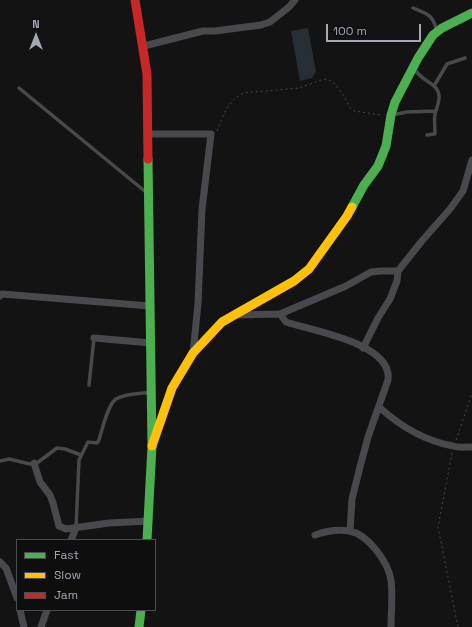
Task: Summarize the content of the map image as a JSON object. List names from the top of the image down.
{
  "legend": ["Fast", "Slow", "Jam"],
  "scale_bar": "100 m",
  "north": "top"
}
